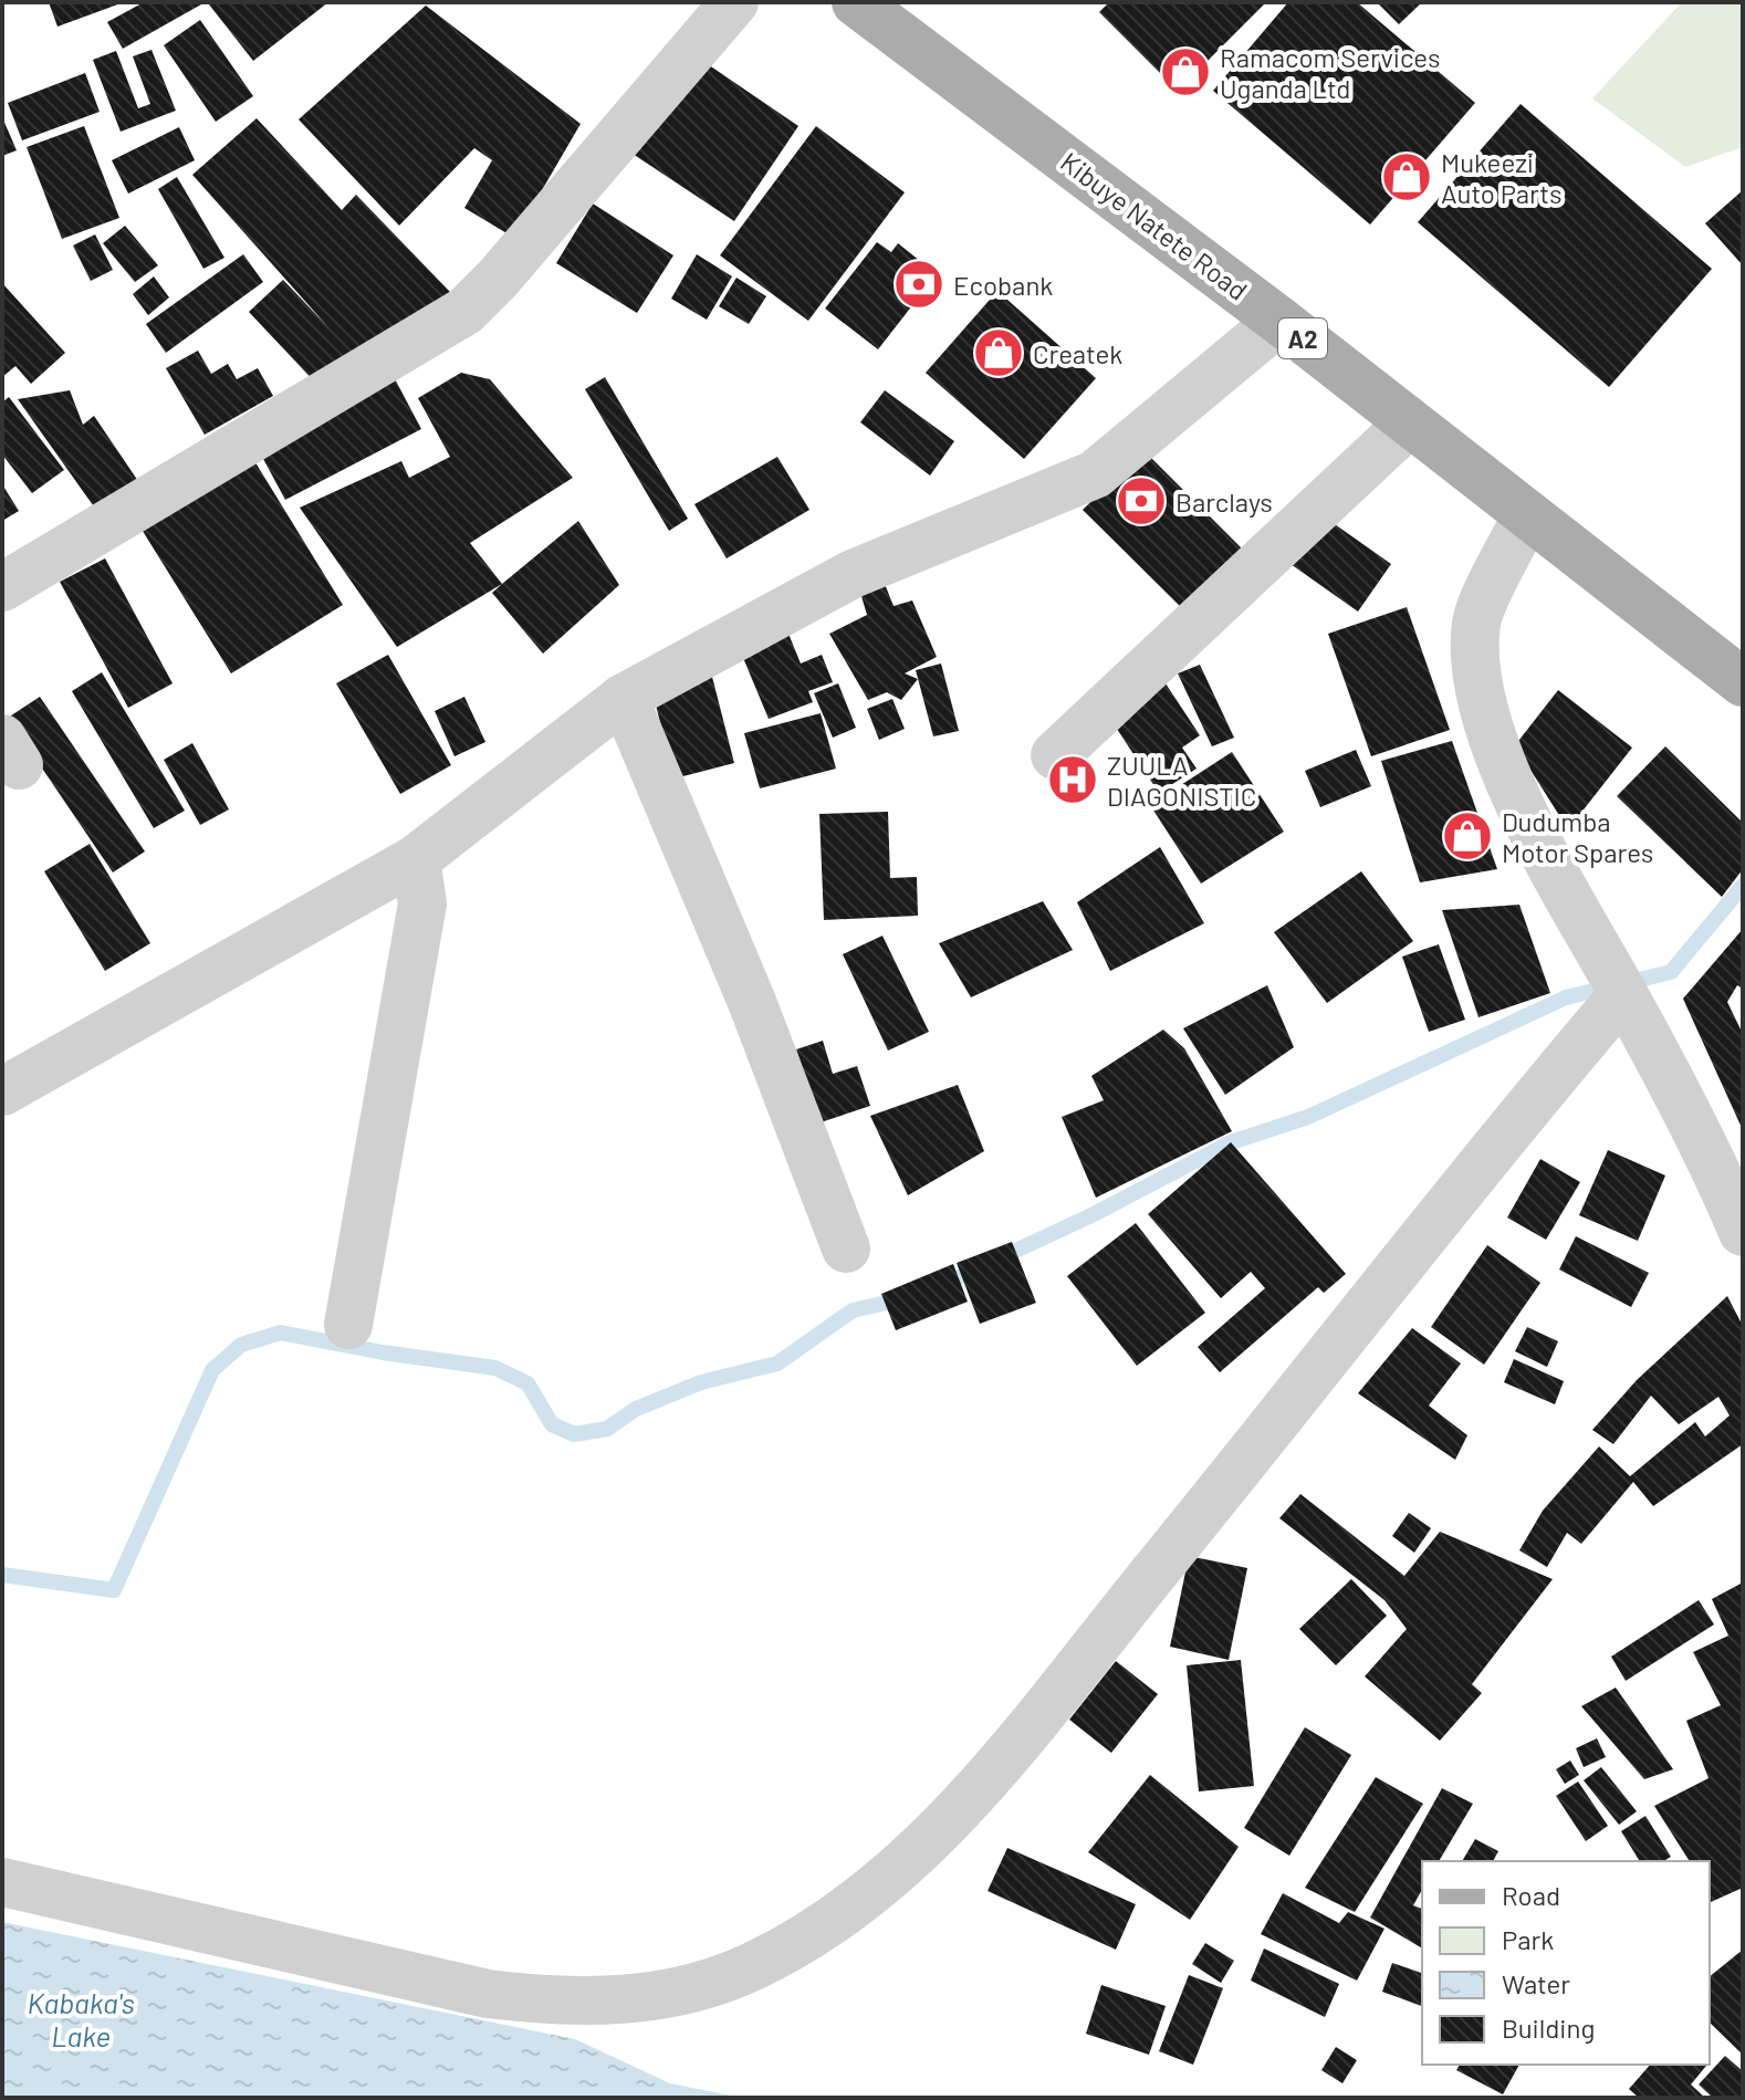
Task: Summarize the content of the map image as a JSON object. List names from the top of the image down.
{
  "streets": {
    "main road": ["Kibuye Natete Road", "A2"]
  },
  "water": ["Kabaka's Lake"],
  "places": {
    "shop": [
      "Ramacom Services Uganda Ltd",
      "Mukeezi Auto Parts",
      "Createk",
      "Dudumba Motor Spares"
    ],
    "bank": ["Ecobank", "Barclays"],
    "hospital": ["ZUULA DIAGONISTIC"]
  },
  "legend": [
    "Road",
    "Park",
    "Water",
    "Building"
  ]
}
